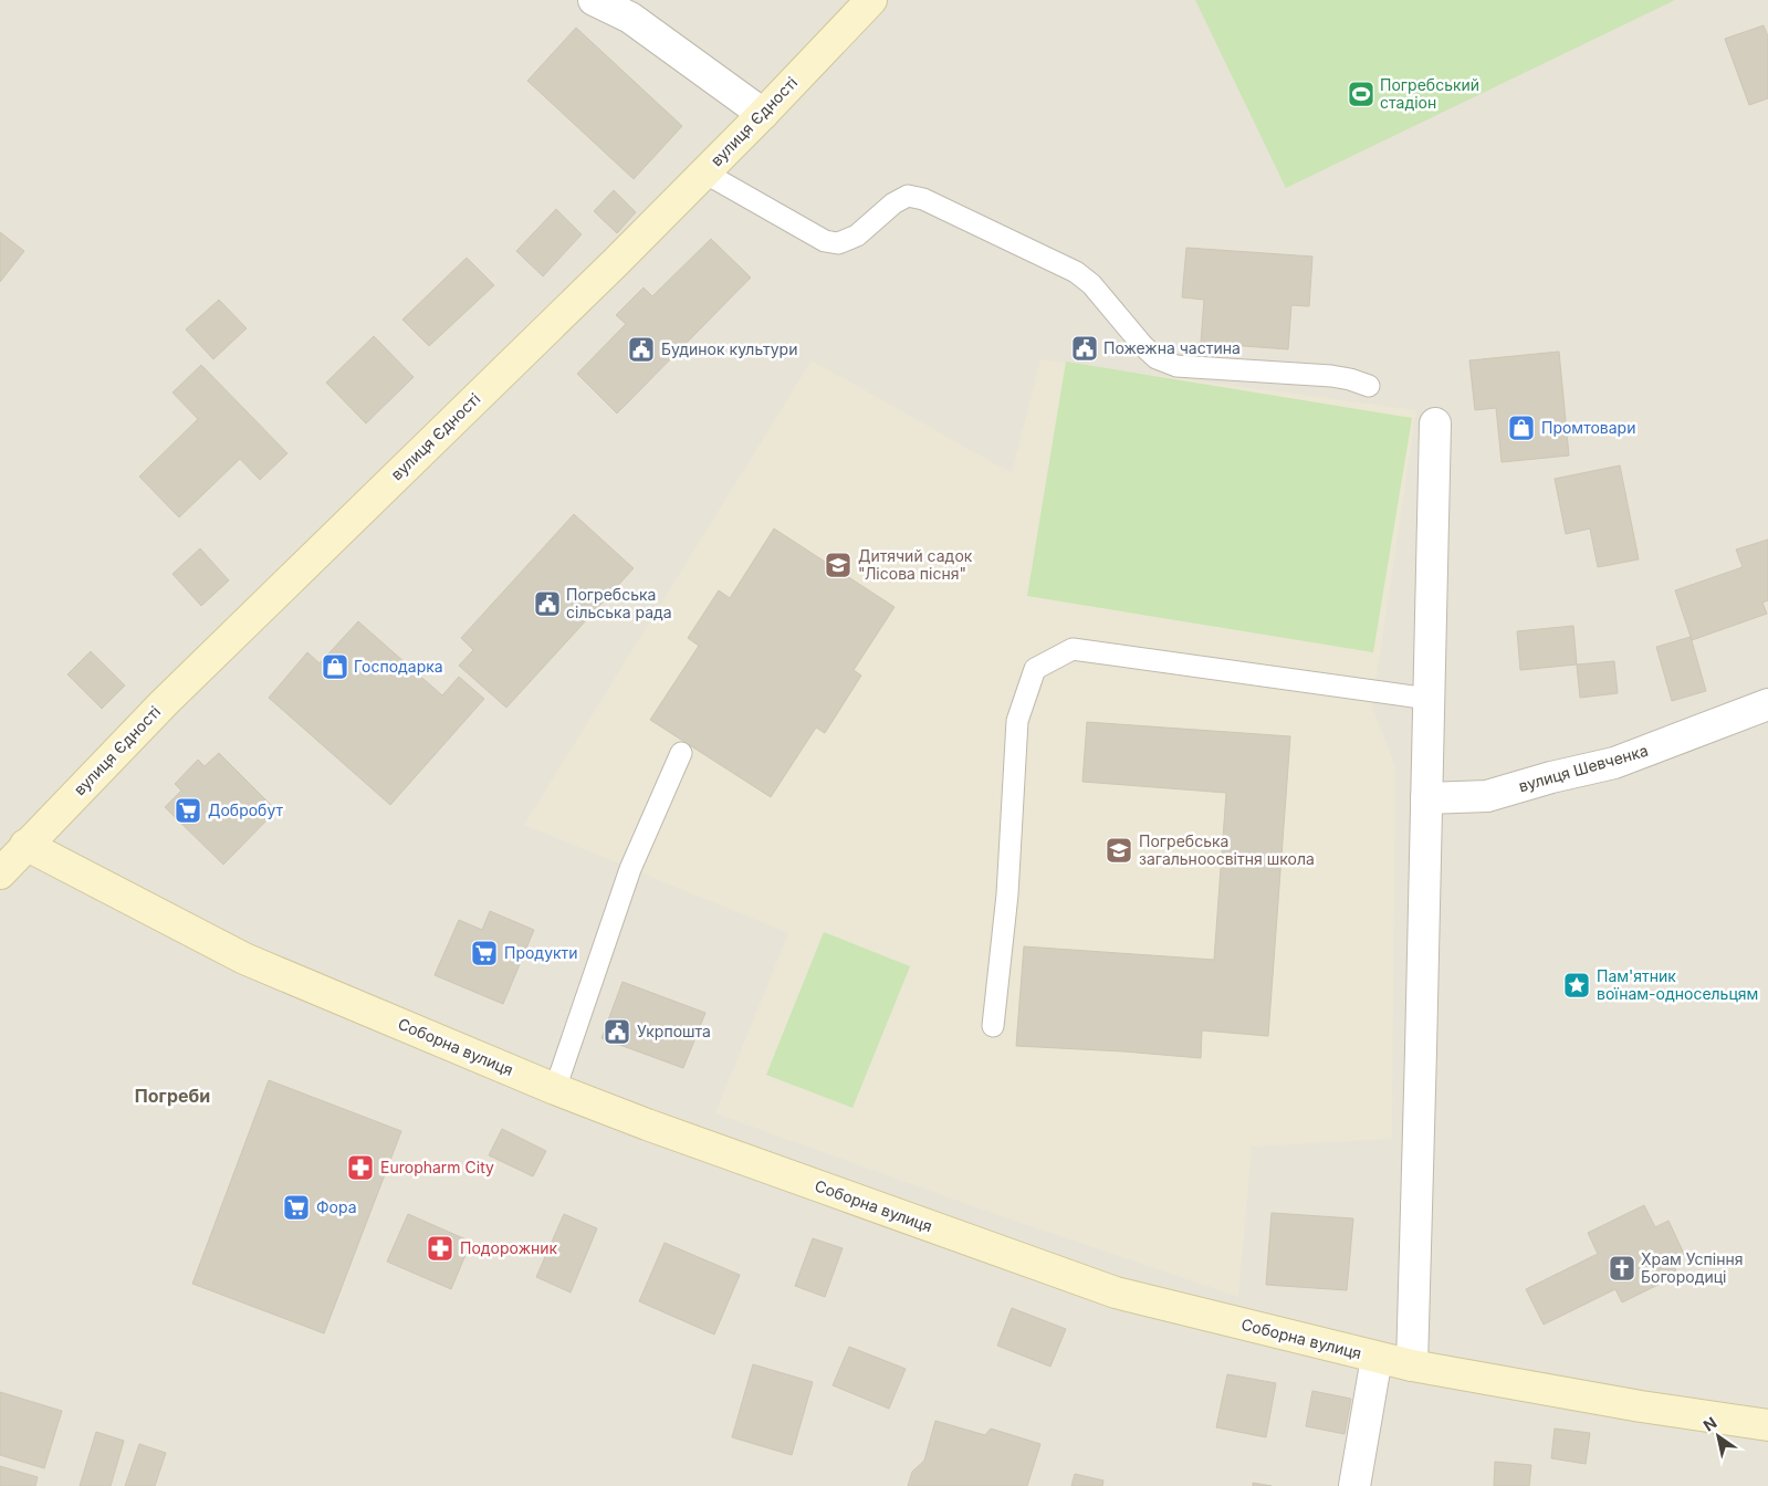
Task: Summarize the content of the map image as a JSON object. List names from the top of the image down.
{
  "streets": {
    "street": ["вулиця Єдності", "вулиця Шевченка", "Соборна вулиця"]
  },
  "crossings": [
    ["вулиця Єдності", "Соборна вулиця"]
  ],
  "districts": ["Погреби"],
  "places": {
    "sports": ["Погребський стадіон"],
    "public building": [
      "Пожежна частина",
      "Будинок культури",
      "Погребська сільська рада",
      "Укрпошта"
    ],
    "shop": ["Промтовари", "Господарка"],
    "school or university": ["Дитячий садок \"Лісова пісня\"", "Погребська загальноосвітня школа"],
    "supermarket": ["Добробут", "Продукти", "Фора"],
    "place": ["Пам'ятник воїнам-односельцям"],
    "pharmacy": ["Europharm City", "Подорожник"],
    "church": ["Храм Успіння Богородиці"]
  },
  "north": "top left"
}
